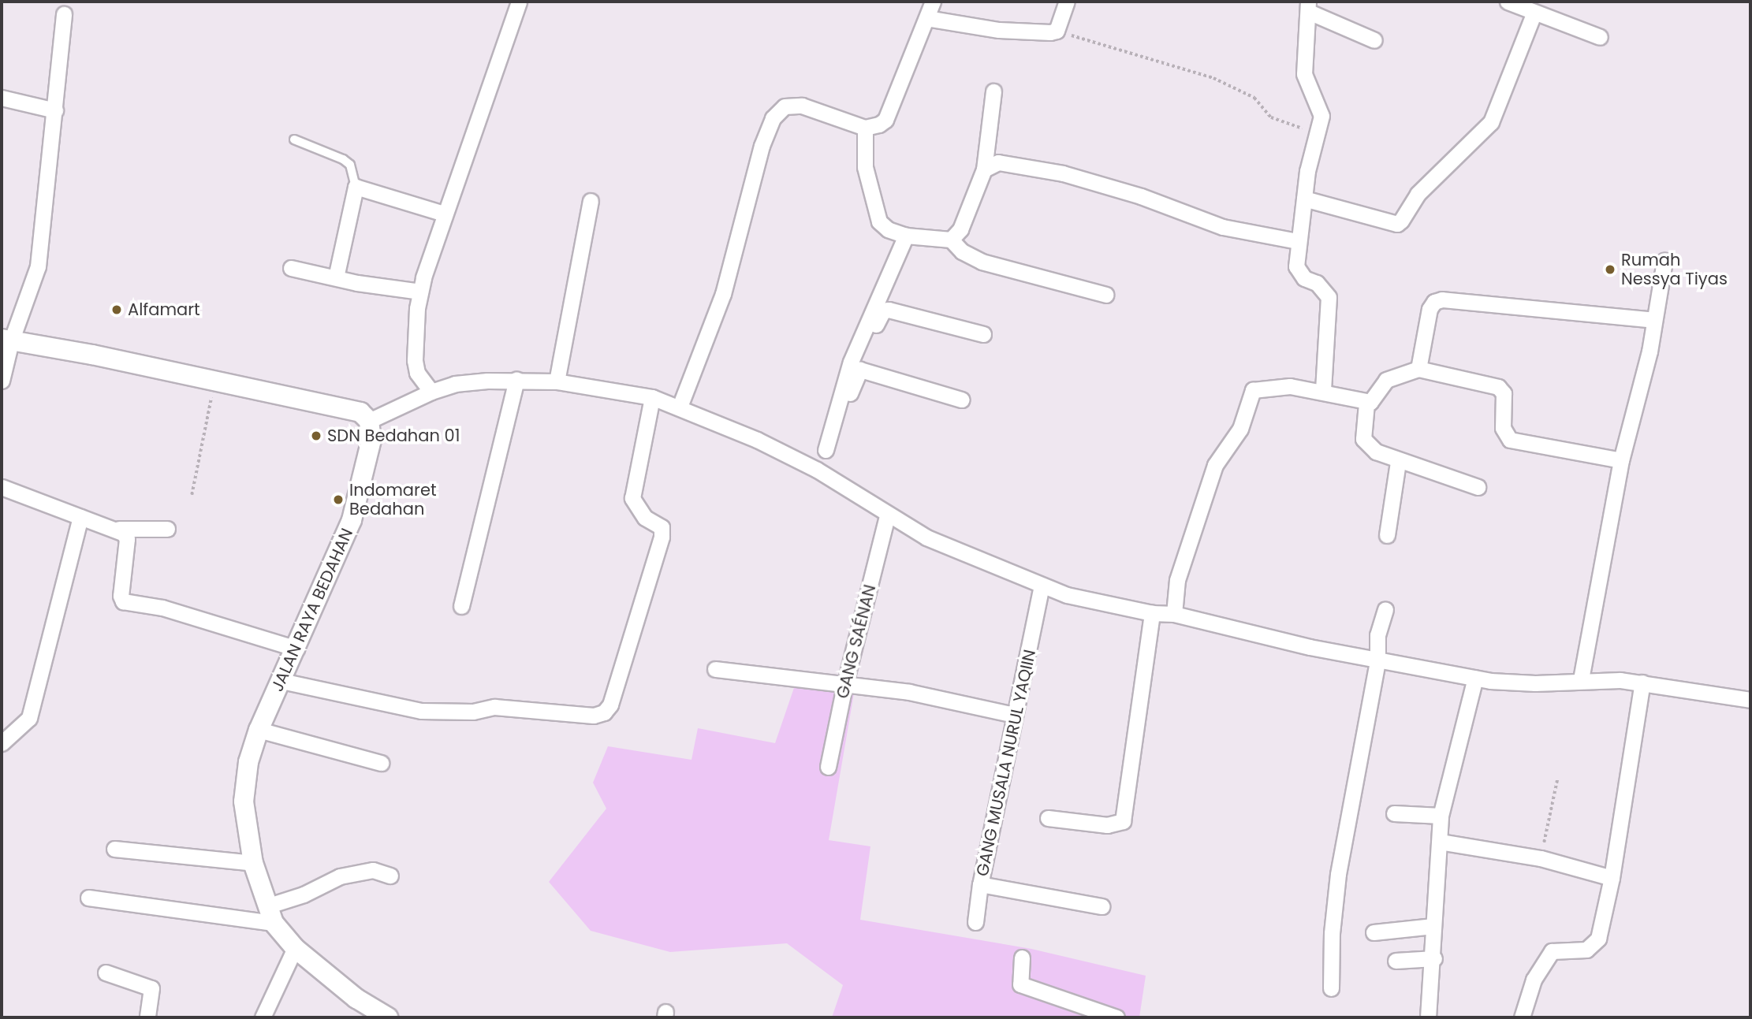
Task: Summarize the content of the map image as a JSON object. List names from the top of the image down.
{
  "streets": {
    "street": ["JALAN RAYA BEDAHAN", "GANG SAÉNAN", "GANG MUSALA NURUL YAQIIN"]
  },
  "places": [
    "Rumah Nessya Tiyas",
    "Alfamart",
    "SDN Bedahan 01",
    "Indomaret Bedahan"
  ]
}
